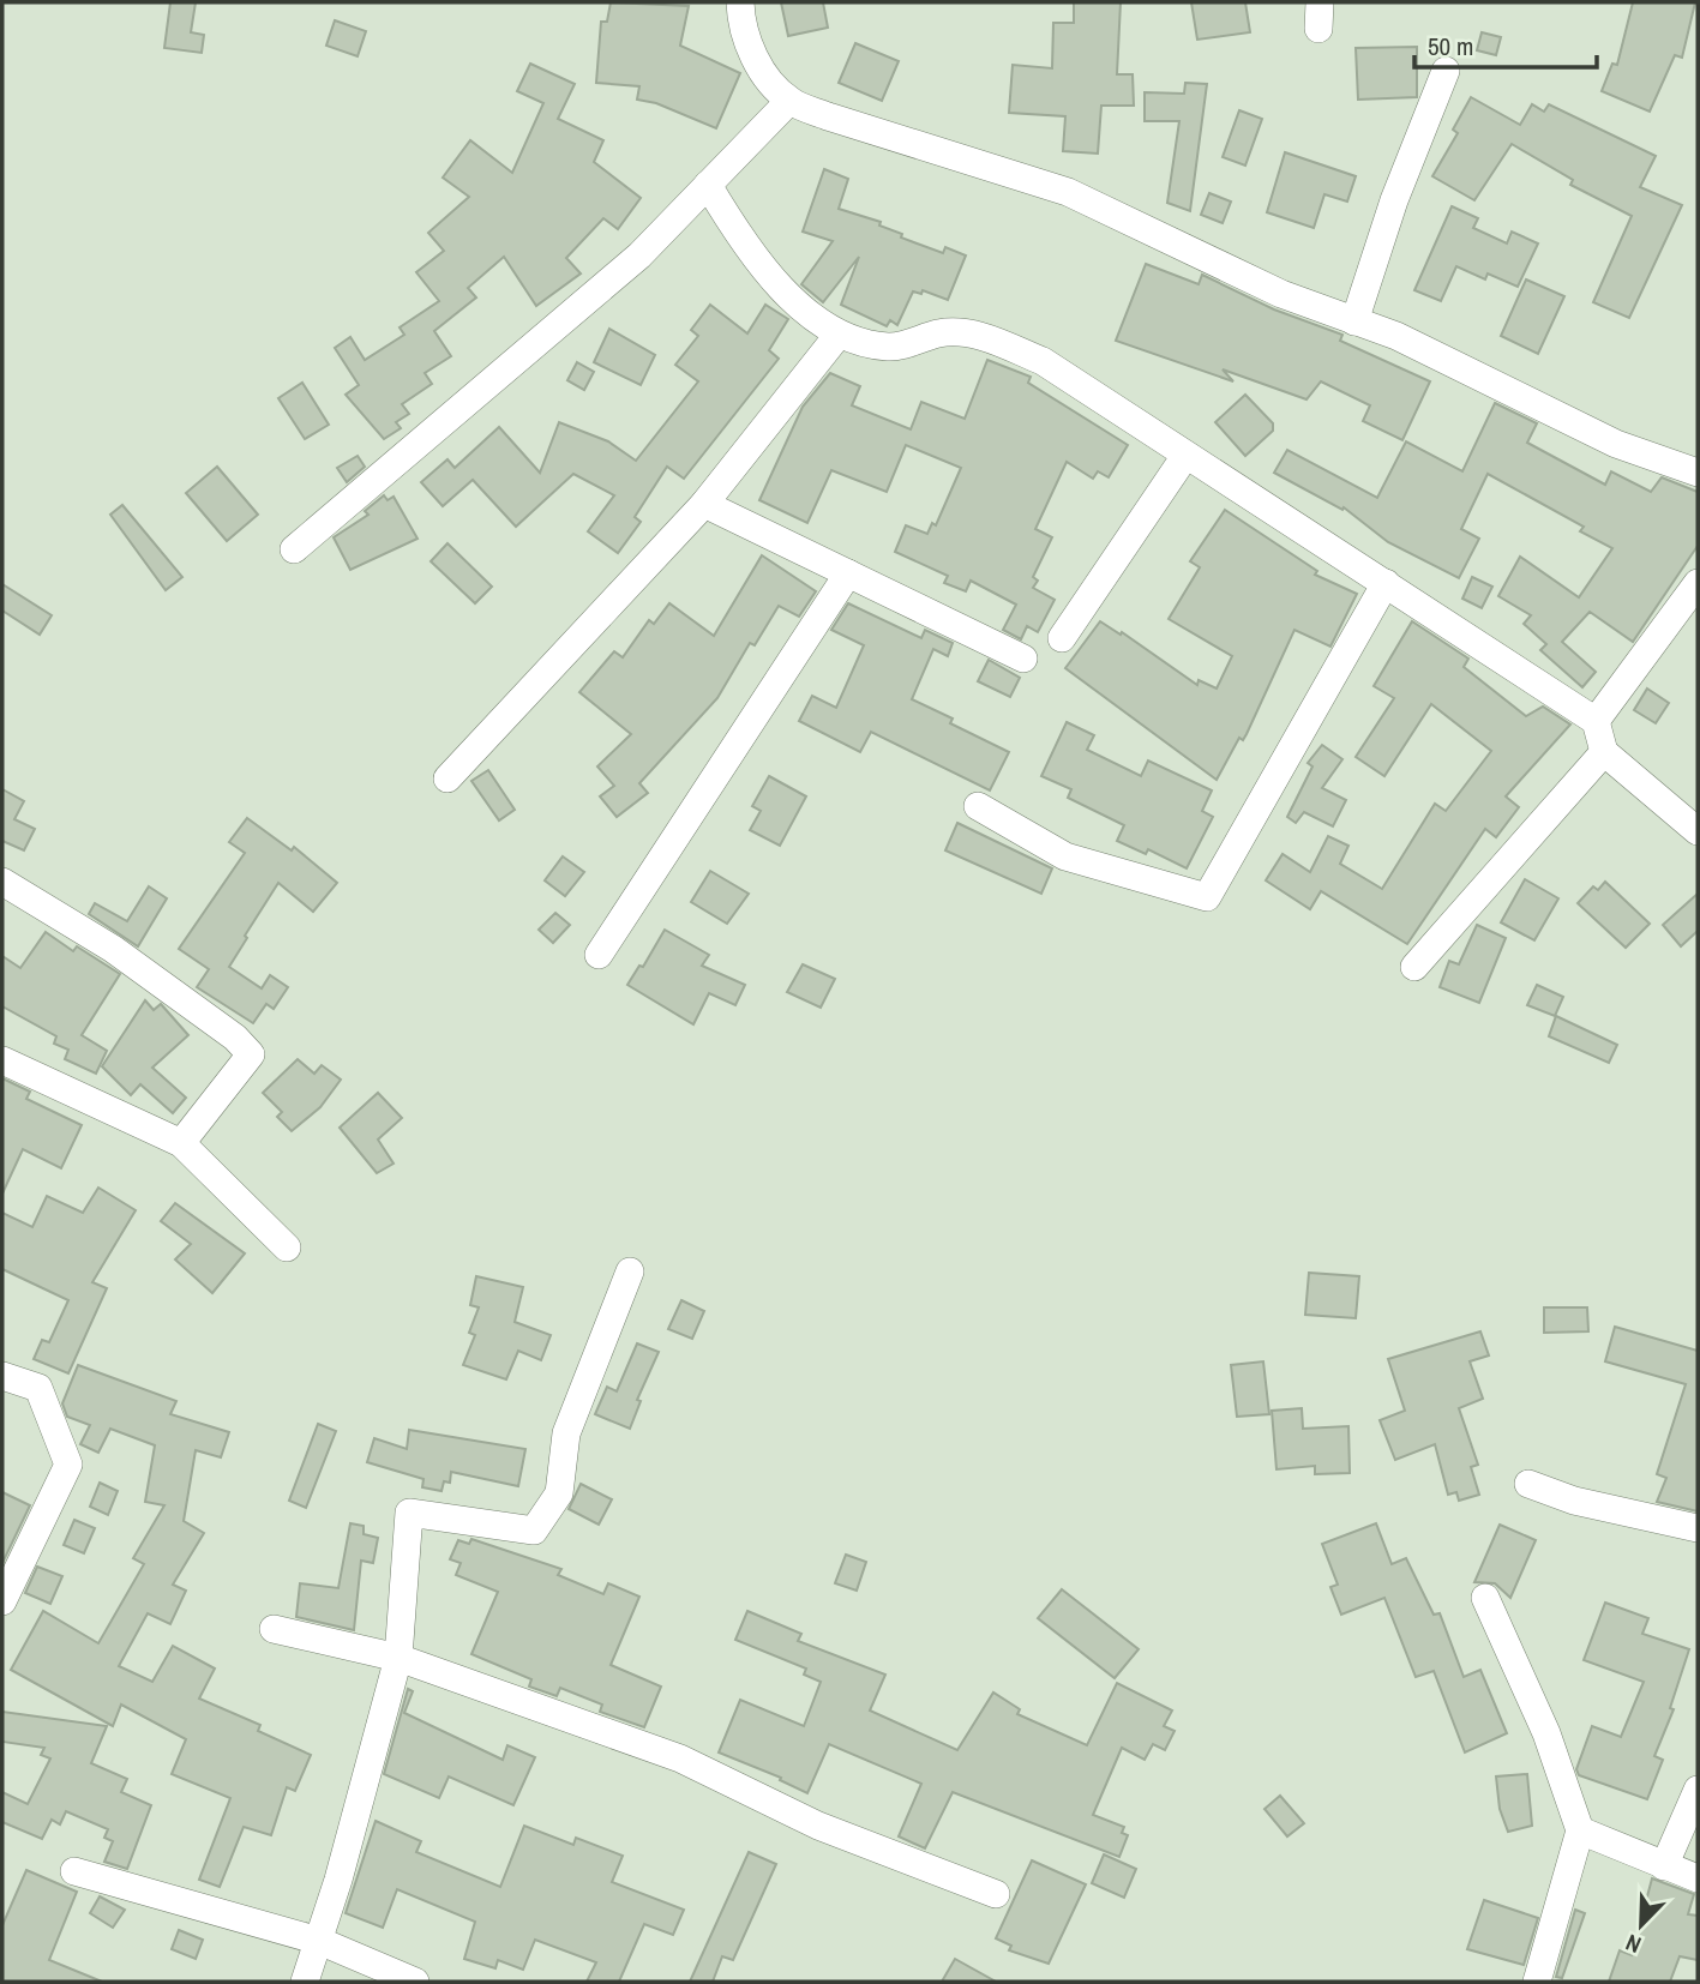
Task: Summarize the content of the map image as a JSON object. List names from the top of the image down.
{
  "scale_bar": "50 m",
  "north": "bottom left"
}
